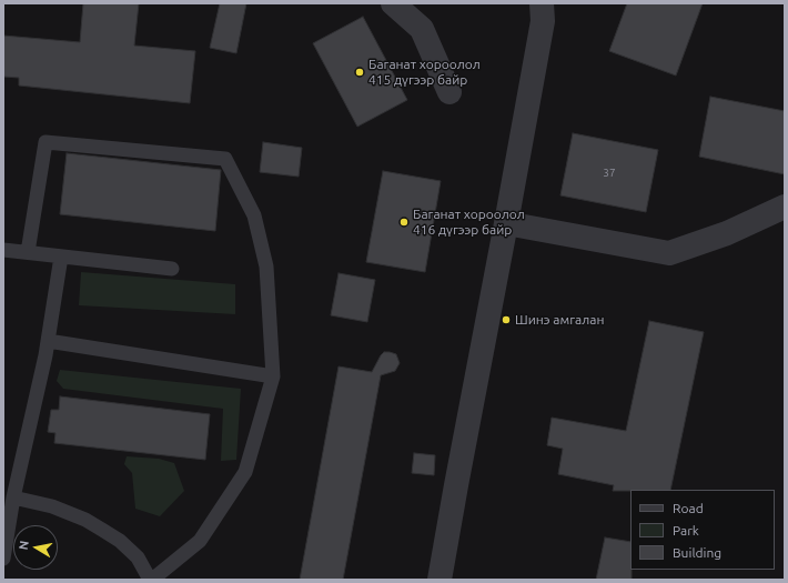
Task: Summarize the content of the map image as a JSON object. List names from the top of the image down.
{
  "places": ["Баганат хороолол 415 дүгээр байр", "Баганат хороолол 416 дүгээр байр", "Шинэ амгалан"],
  "house_numbers": ["37"],
  "legend": ["Road", "Park", "Building"],
  "north": "left"
}
